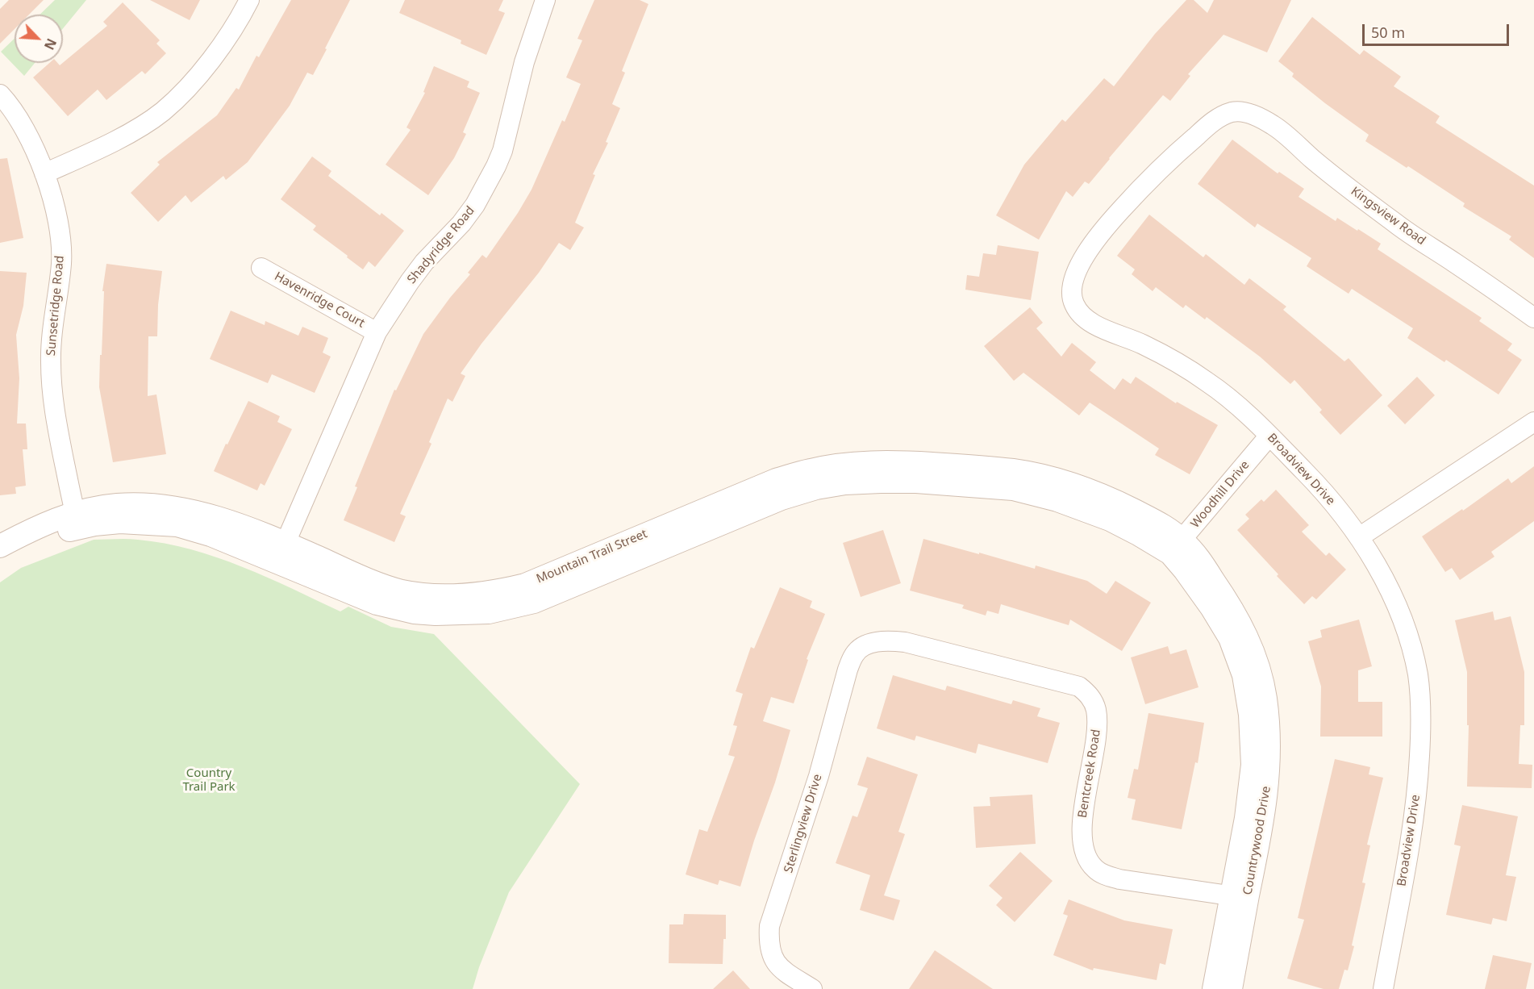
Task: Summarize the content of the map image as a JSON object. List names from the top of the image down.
{
  "streets": {
    "street": [
      "Kingsview Road",
      "Shadyridge Road",
      "Havenridge Court",
      "Sunsetridge Road",
      "Broadview Drive",
      "Woodhill Drive",
      "Mountain Trail Street",
      "Bentcreek Road",
      "Sterlingview Drive",
      "Countrywood Drive"
    ]
  },
  "crossings": [
    ["Kingsview Road", "Broadview Drive"],
    ["Shadyridge Road", "Havenridge Court"],
    ["Shadyridge Road", "Mountain Trail Street"],
    ["Sunsetridge Road", "Mountain Trail Street"],
    ["Broadview Drive", "Woodhill Drive"],
    ["Woodhill Drive", "Mountain Trail Street"],
    ["Woodhill Drive", "Countrywood Drive"],
    ["Mountain Trail Street", "Countrywood Drive"],
    ["Bentcreek Road", "Sterlingview Drive"],
    ["Bentcreek Road", "Countrywood Drive"]
  ],
  "parks": ["Country Trail Park"],
  "scale_bar": "50 m",
  "north": "bottom right"
}
